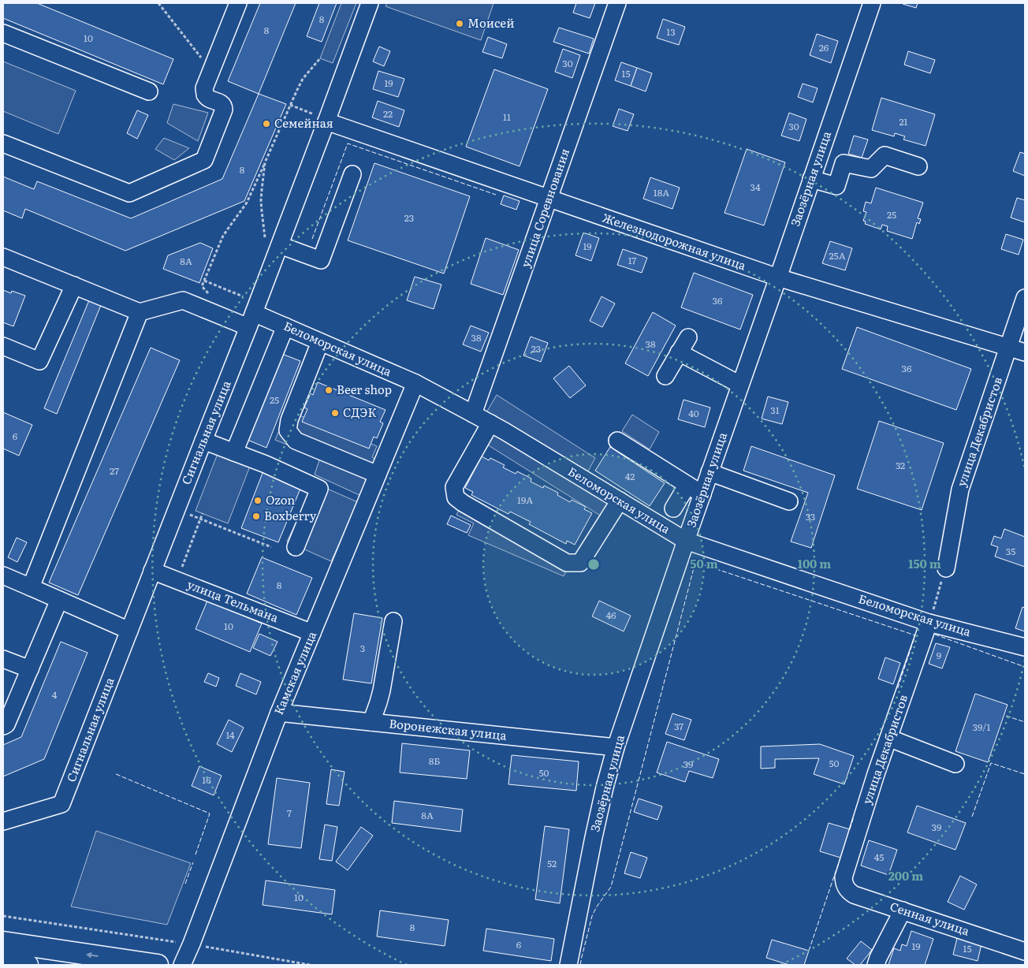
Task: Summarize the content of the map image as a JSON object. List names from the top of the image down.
{
  "streets": {
    "street": [
      "Заозёрная улица",
      "улица Соревнования",
      "Железнодорожная улица",
      "Беломорская улица",
      "улица Декабристов",
      "Сигнальная улица",
      "улица Тельмана",
      "Камская улица",
      "Воронежская улица",
      "Сенная улица"
    ]
  },
  "crossings": [
    ["Заозёрная улица", "Железнодорожная улица"],
    ["Заозёрная улица", "Беломорская улица"],
    ["Заозёрная улица", "Воронежская улица"],
    ["улица Соревнования", "Железнодорожная улица"],
    ["улица Соревнования", "Беломорская улица"],
    ["Железнодорожная улица", "улица Декабристов"],
    ["Железнодорожная улица", "Сигнальная улица"],
    ["Беломорская улица", "улица Декабристов"],
    ["Беломорская улица", "Сигнальная улица"],
    ["Беломорская улица", "Камская улица"],
    ["улица Декабристов", "Сенная улица"],
    ["Сигнальная улица", "улица Тельмана"],
    ["улица Тельмана", "Камская улица"],
    ["Камская улица", "Воронежская улица"]
  ],
  "places": [
    "Моисей",
    "Семейная",
    "Beer shop",
    "СДЭК",
    "Ozon",
    "Boxberry"
  ],
  "house_numbers": [
    "8",
    "8",
    "13",
    "10",
    "26",
    "30",
    "15",
    "19",
    "22",
    "11",
    "21",
    "30",
    "8",
    "34",
    "18А",
    "25",
    "23",
    "19",
    "25А",
    "17",
    "8А",
    "36",
    "38",
    "38",
    "23",
    "36",
    "25",
    "31",
    "40",
    "6",
    "32",
    "27",
    "42",
    "19А",
    "33",
    "35",
    "8",
    "46",
    "10",
    "3",
    "9",
    "4",
    "37",
    "39/1",
    "14",
    "8Б",
    "50",
    "39",
    "50",
    "16",
    "7",
    "8А",
    "39",
    "45",
    "52",
    "10",
    "8",
    "6",
    "19",
    "15"
  ],
  "rings": [
    "50 m",
    "100 m",
    "150 m",
    "200 m"
  ]
}
